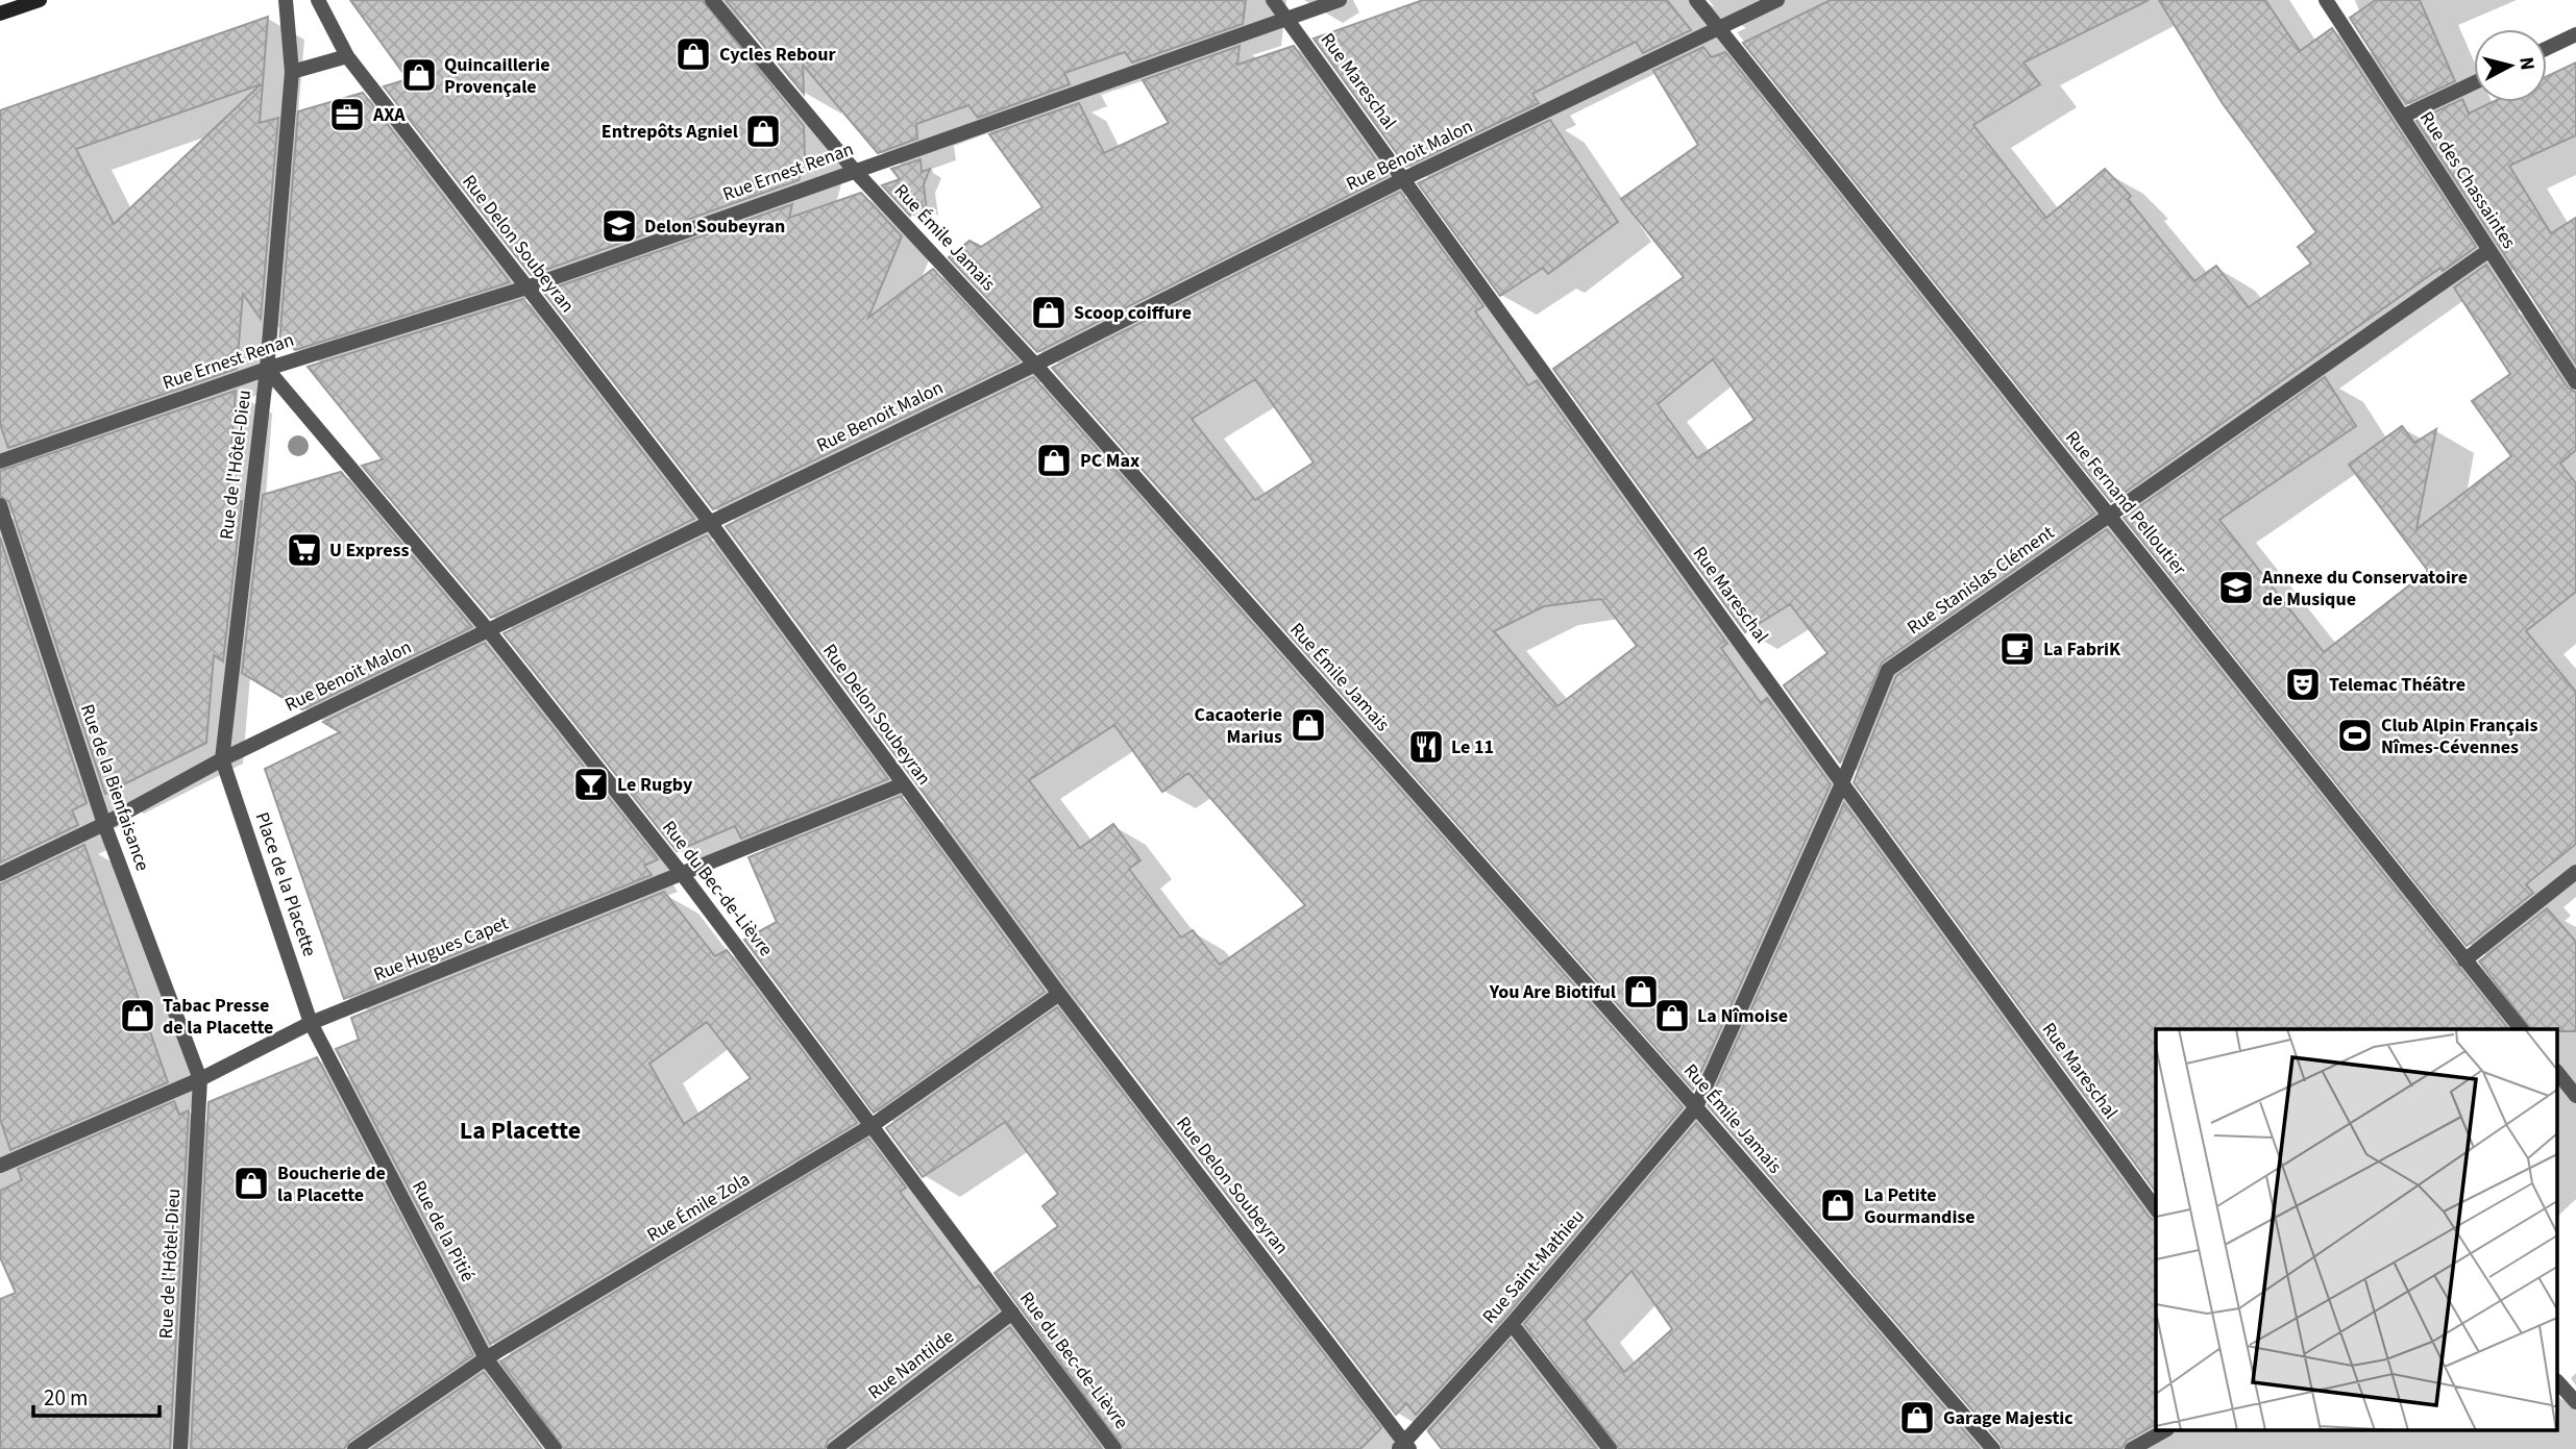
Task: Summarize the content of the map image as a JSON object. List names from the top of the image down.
{
  "streets": {
    "street": [
      "Rue Mareschal",
      "Rue Benoit Malon",
      "Rue Ernest Renan",
      "Rue des Chassaintes",
      "Rue Émile Jamais",
      "Rue Delon Soubeyran",
      "Rue de l'Hôtel-Dieu",
      "Rue Fernand Pelloutier",
      "Rue Stanislas Clément",
      "Rue de la Bienfaisance",
      "Place de la Placette",
      "Rue du Bec-de-Lièvre",
      "Rue Hugues Capet",
      "Rue Émile Zola",
      "Rue de la Pitié",
      "Rue Saint-Mathieu",
      "Rue Nantilde"
    ]
  },
  "crossings": [
    ["Rue Mareschal", "Rue Benoit Malon"],
    ["Rue Mareschal", "Rue Ernest Renan"],
    ["Rue Mareschal", "Rue Stanislas Clément"],
    ["Rue Benoit Malon", "Rue Émile Jamais"],
    ["Rue Benoit Malon", "Rue Delon Soubeyran"],
    ["Rue Benoit Malon", "Rue de l'Hôtel-Dieu"],
    ["Rue Benoit Malon", "Rue Fernand Pelloutier"],
    ["Rue Benoit Malon", "Rue de la Bienfaisance"],
    ["Rue Benoit Malon", "Place de la Placette"],
    ["Rue Benoit Malon", "Rue du Bec-de-Lièvre"],
    ["Rue Ernest Renan", "Rue Émile Jamais"],
    ["Rue Ernest Renan", "Rue Delon Soubeyran"],
    ["Rue Ernest Renan", "Rue de l'Hôtel-Dieu"],
    ["Rue Ernest Renan", "Rue du Bec-de-Lièvre"],
    ["Rue des Chassaintes", "Rue Stanislas Clément"],
    ["Rue Émile Jamais", "Rue Stanislas Clément"],
    ["Rue Émile Jamais", "Rue Saint-Mathieu"],
    ["Rue Delon Soubeyran", "Rue Hugues Capet"],
    ["Rue Delon Soubeyran", "Rue Émile Zola"],
    ["Rue Delon Soubeyran", "Rue Saint-Mathieu"],
    ["Rue de l'Hôtel-Dieu", "Rue de la Bienfaisance"],
    ["Rue de l'Hôtel-Dieu", "Place de la Placette"],
    ["Rue de l'Hôtel-Dieu", "Rue du Bec-de-Lièvre"],
    ["Rue de l'Hôtel-Dieu", "Rue Hugues Capet"],
    ["Rue Fernand Pelloutier", "Rue Stanislas Clément"],
    ["Rue Stanislas Clément", "Rue Saint-Mathieu"],
    ["Rue de la Bienfaisance", "Rue Hugues Capet"],
    ["Place de la Placette", "Rue Hugues Capet"],
    ["Place de la Placette", "Rue de la Pitié"],
    ["Rue du Bec-de-Lièvre", "Rue Hugues Capet"],
    ["Rue du Bec-de-Lièvre", "Rue Émile Zola"],
    ["Rue du Bec-de-Lièvre", "Rue Nantilde"],
    ["Rue Hugues Capet", "Rue de la Pitié"],
    ["Rue Émile Zola", "Rue de la Pitié"]
  ],
  "districts": ["La Placette"],
  "places": {
    "shop": [
      "Cycles Rebour",
      "Quincaillerie Provençale",
      "Entrepôts Agniel",
      "Scoop coiffure",
      "PC Max",
      "Cacaoterie Marius",
      "You Are Biotiful",
      "Tabac Presse de la Placette",
      "La Nîmoise",
      "Boucherie de la Placette",
      "La Petite Gourmandise",
      "Garage Majestic"
    ],
    "office": ["AXA"],
    "school or university": ["Delon Soubeyran", "Annexe du Conservatoire de Musique"],
    "supermarket": ["U Express"],
    "cafe": ["La FabriK"],
    "theatre": ["Telemac Théâtre"],
    "sports": ["Club Alpin Français Nîmes-Cévennes"],
    "restaurant": ["Le 11"],
    "bar": ["Le Rugby"]
  },
  "scale_bar": "20 m",
  "north": "right"
}
